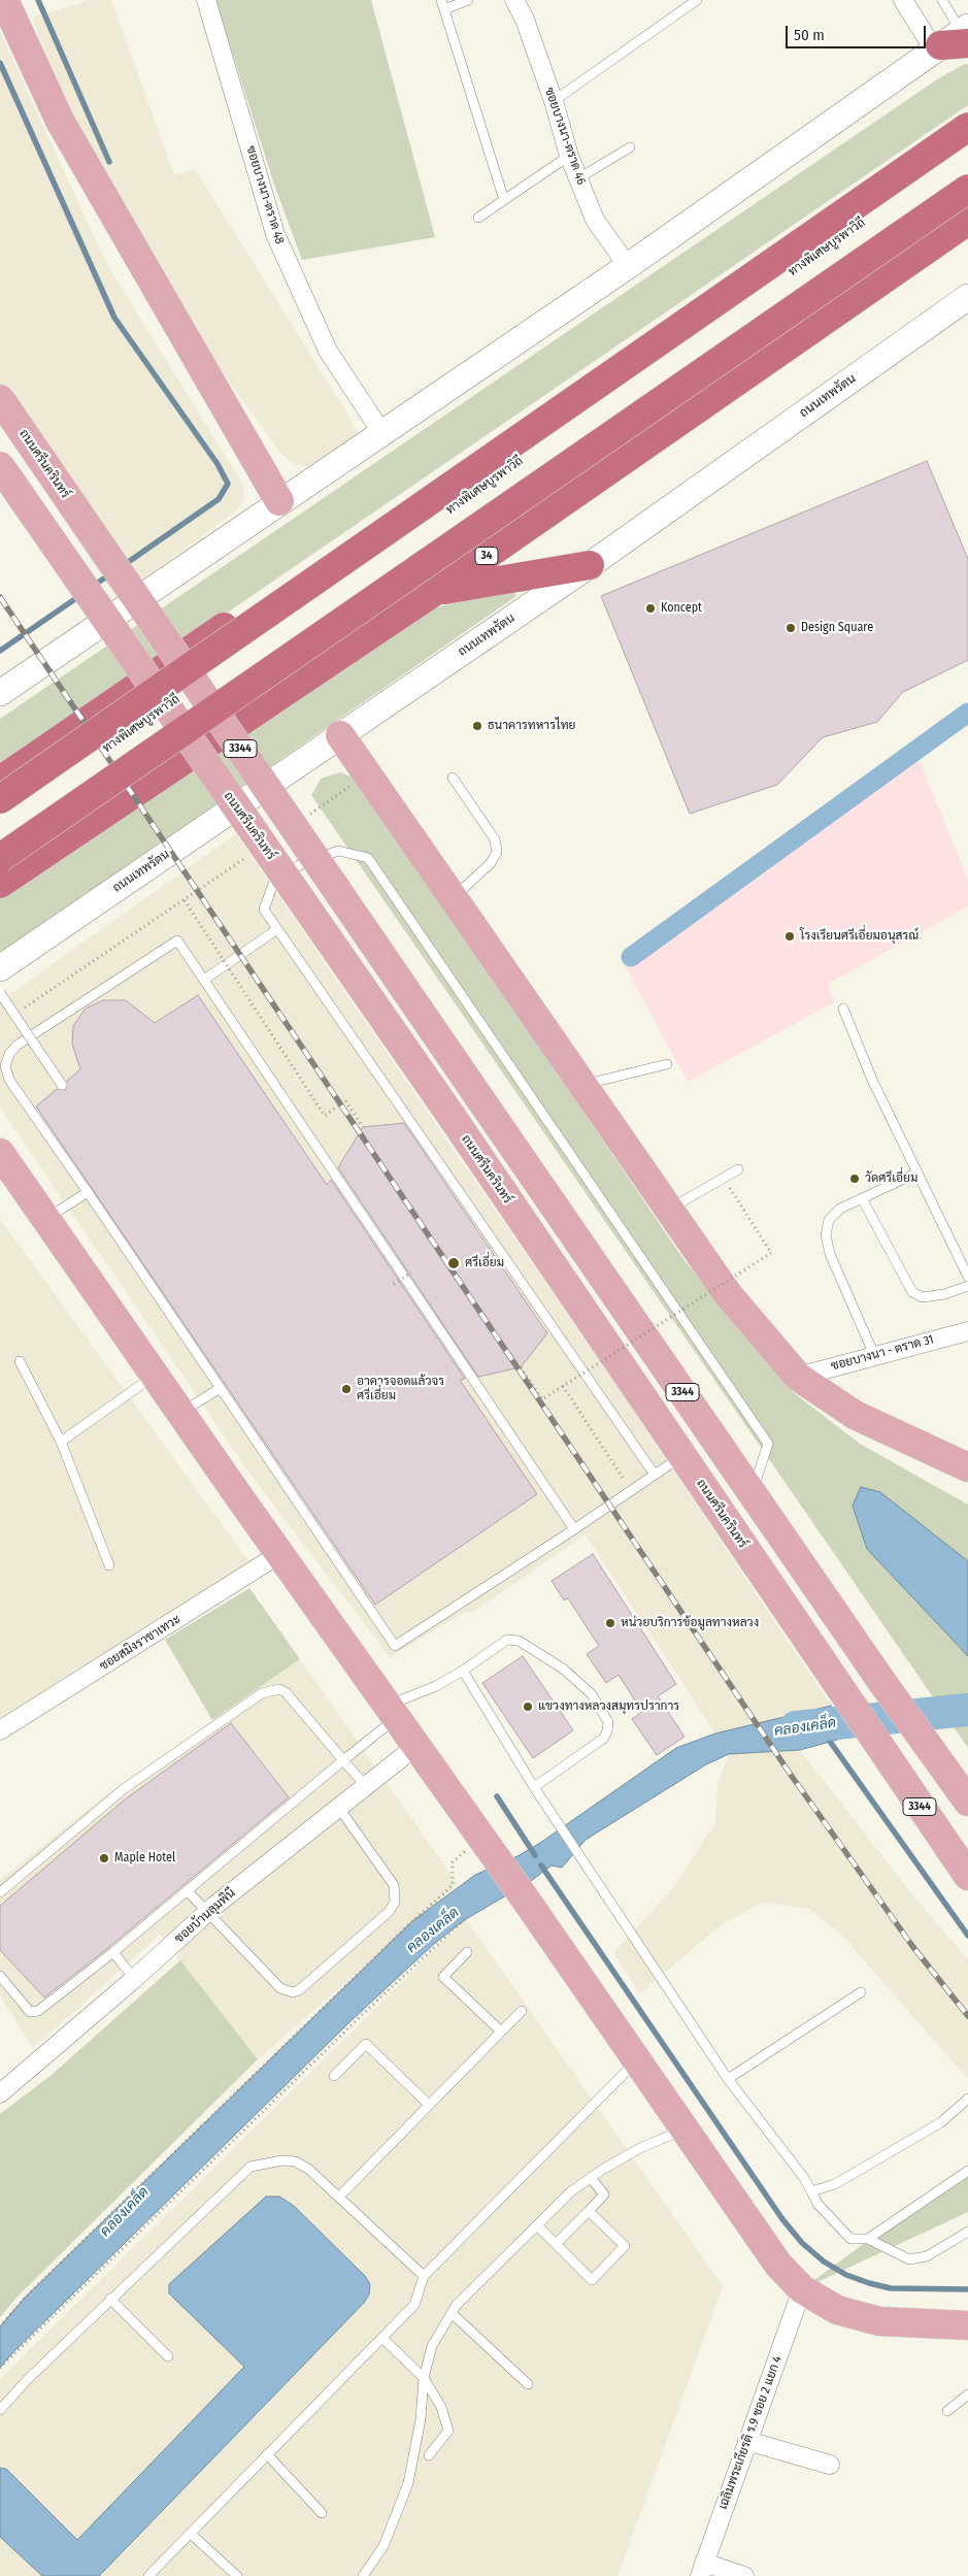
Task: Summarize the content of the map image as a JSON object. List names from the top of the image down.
{
  "streets": {
    "highway": ["ทางพิเศษบูรพาวิถี", "34"],
    "main road": ["ถนนเทพรัตน", "ถนนศรีนครินทร์", "3344"],
    "street": [
      "ซอยบางนา-ตราด 46",
      "ซอยบางนา-ตราด 48",
      "ซอยบางนา - ตราด 31",
      "ซอยสมิงราชาเทวะ",
      "ซอยบ้านลุมพินี",
      "เฉลิมพระเกียรติ ร.9 ซอย 2 แยก 4"
    ]
  },
  "water": ["คลองเคล็ด"],
  "places": [
    "Koncept",
    "Design Square",
    "ธนาคารทหารไทย",
    "โรงเรียนศรีเอี่ยมอนุสรณ์",
    "วัดศรีเอี่ยม",
    "ศรีเอี่ยม",
    "อาคารจอดแล้วจร ศรีเอี่ยม",
    "หน่วยบริการข้อมูลทางหลวง",
    "แขวงทางหลวงสมุทรปราการ",
    "Maple Hotel"
  ],
  "scale_bar": "50 m"
}
